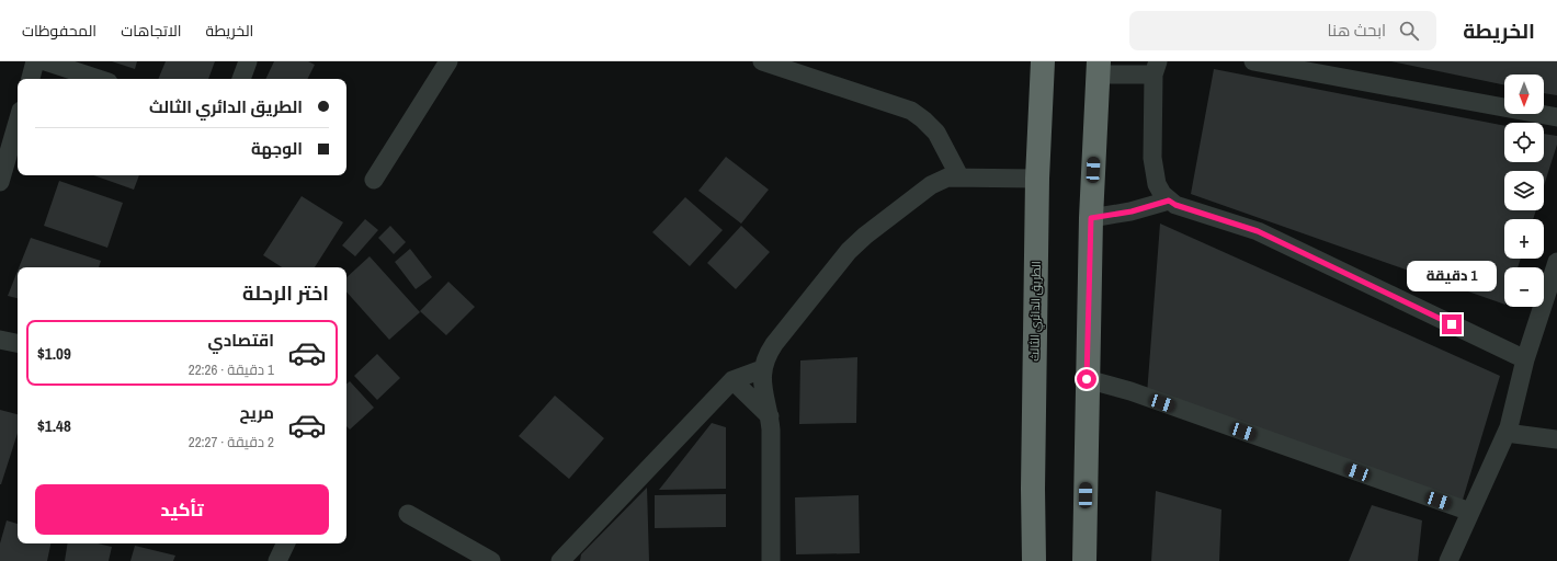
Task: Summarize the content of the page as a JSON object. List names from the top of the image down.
{
  "streets": {
    "highway": ["الطريق الدائري الثالث"]
  },
  "north": "bottom",
  "page": {
    "header": "الخريطة",
    "search": "ابحث هنا",
    "nav": ["الخريطة", "الاتجاهات", "المحفوظات"],
    "map_buttons": ["+", "−"],
    "banner": ["الطريق الدائري الثالث", "الوجهة"],
    "bubble": "1 دقيقة",
    "heading": "اختر الرحلة",
    "list": [
      {
        "name": "اقتصادي",
        "note": "1 دقيقة · 22:26",
        "value": "$1.09"
      },
      {
        "name": "مريح",
        "note": "2 دقيقة · 22:27",
        "value": "$1.48"
      }
    ],
    "buttons": "تأكيد"
  }
}
